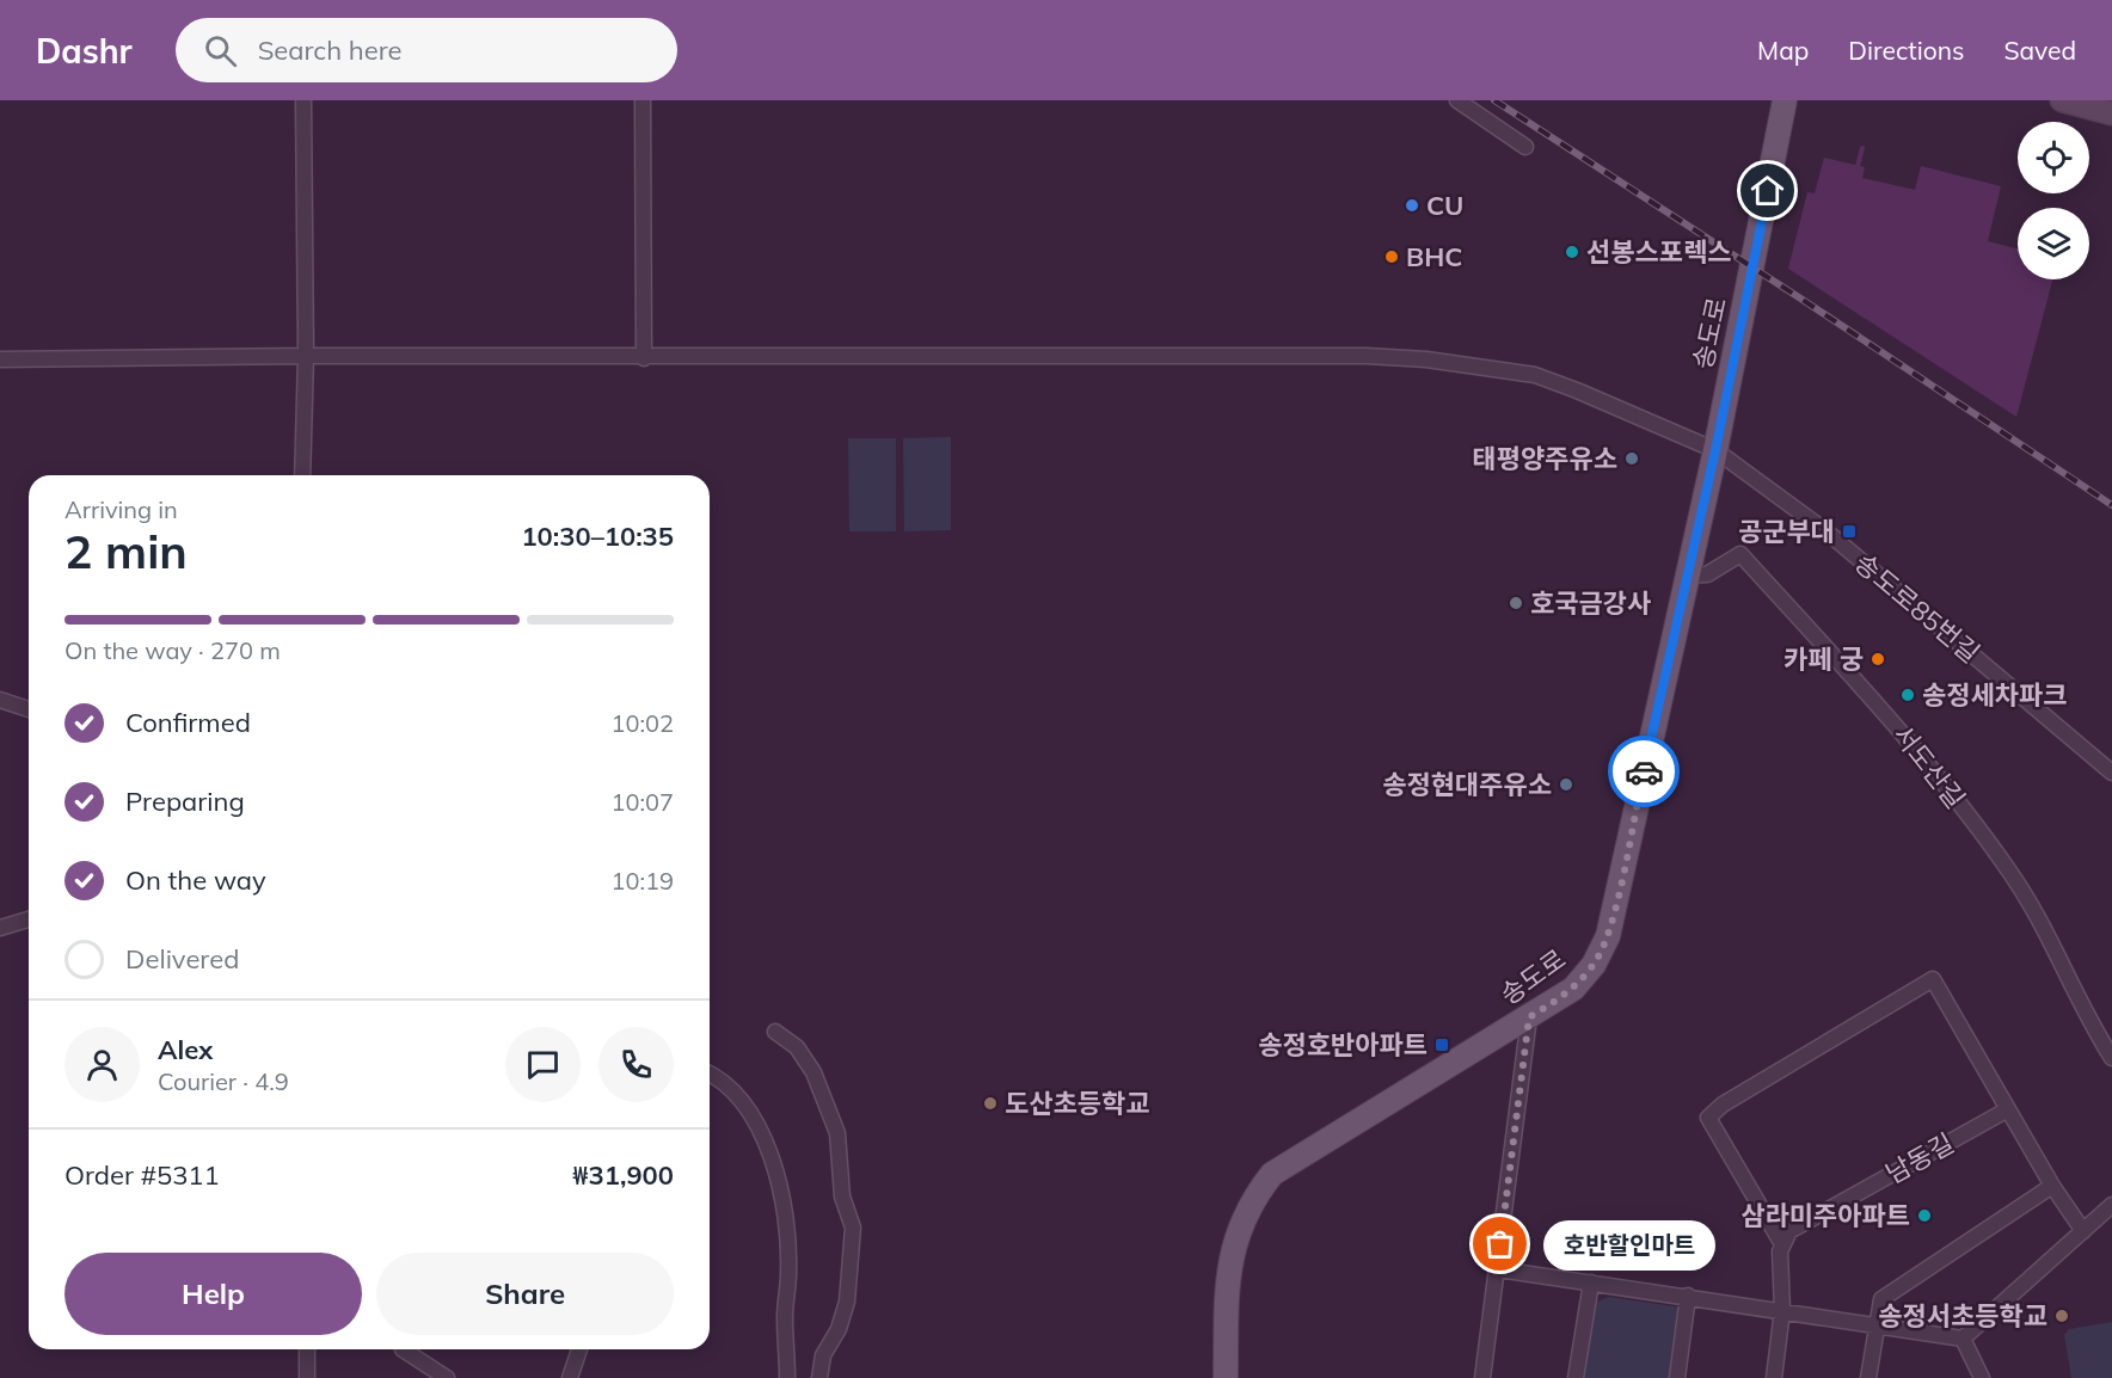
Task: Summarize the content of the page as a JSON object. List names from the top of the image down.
{
  "streets": {
    "main road": ["송도로"],
    "street": ["송도로85번길", "서도산길", "남동길"]
  },
  "crossings": [
    ["송도로", "송도로85번길"],
    ["송도로", "서도산길"]
  ],
  "places": {
    "other": [
      "CU",
      "선봉스포렉스",
      "BHC",
      "태평양주유소",
      "호국금강사",
      "카페 궁",
      "송정세차파크",
      "송정현대주유소",
      "도산초등학교",
      "삼라미주아파트",
      "호반할인마트",
      "송정서초등학교"
    ],
    "transit": ["공군부대", "송정호반아파트"]
  },
  "page": {
    "header": "Dashr",
    "search": "Search here",
    "nav": ["Map", "Directions", "Saved"],
    "heading": ["2 min", "Arriving in", "10:30–10:35"],
    "panel": [
      "Alex",
      "Courier · 4.9",
      "Order #5311",
      "₩31,900"
    ],
    "bar": "On the way · 270 m",
    "list": [
      ["Confirmed", "10:02"],
      ["Preparing", "10:07"],
      ["On the way", "10:19"],
      "Delivered"
    ],
    "bubble": "호반할인마트",
    "buttons": ["Help", "Share"]
  }
}
